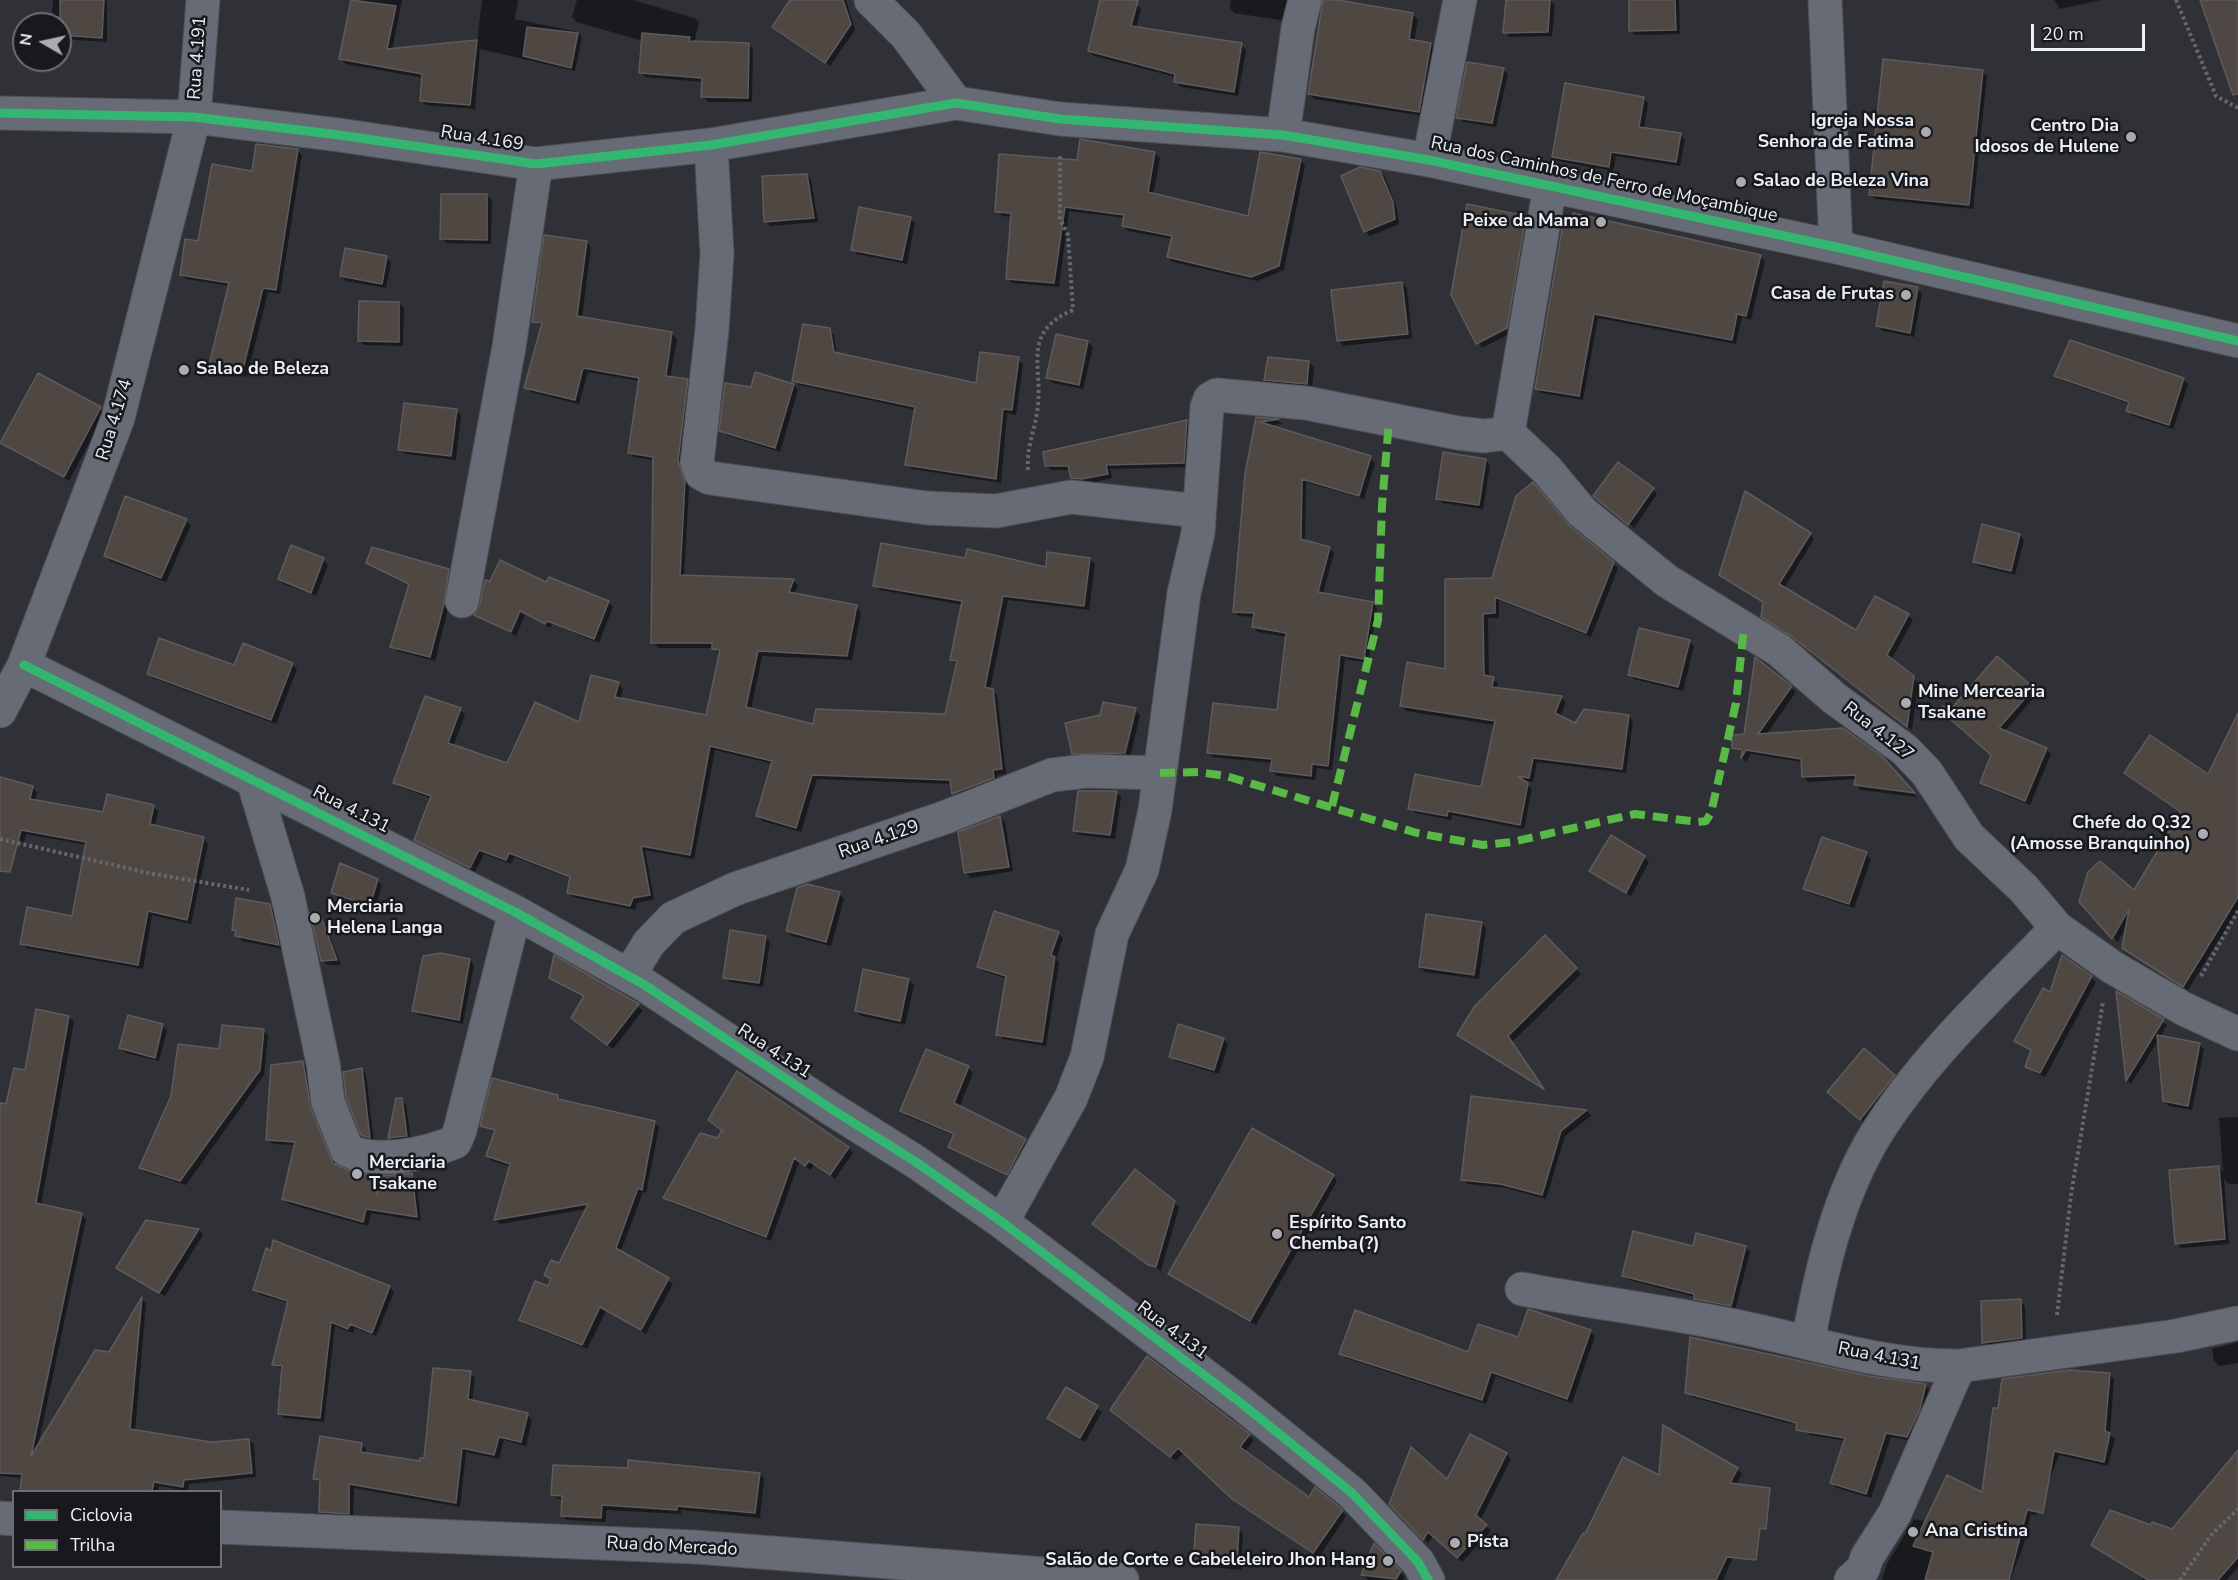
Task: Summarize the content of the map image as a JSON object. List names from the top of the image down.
{
  "streets": {
    "street": [
      "Rua 4.191",
      "Rua 4.169",
      "Rua dos Caminhos de Ferro de Moçambique",
      "Rua 4.174",
      "Rua 4.127",
      "Rua 4.131",
      "Rua 4.129",
      "Rua do Mercado"
    ]
  },
  "crossings": [
    ["Rua 4.191", "Rua 4.169"],
    ["Rua 4.191", "Rua 4.174"],
    ["Rua 4.169", "Rua dos Caminhos de Ferro de Moçambique"],
    ["Rua 4.169", "Rua 4.174"],
    ["Rua 4.174", "Rua 4.131"],
    ["Rua 4.131", "Rua 4.129"]
  ],
  "places": [
    "Igreja Nossa Senhora de Fatima",
    "Centro Dia Idosos de Hulene",
    "Salao de Beleza Vina",
    "Peixe da Mama",
    "Casa de Frutas",
    "Salao de Beleza",
    "Mine Mercearia Tsakane",
    "Chefe do Q.32 (Amosse Branquinho)",
    "Merciaria Helena Langa",
    "Merciaria Tsakane",
    "Espírito Santo Chemba(?)",
    "Ana Cristina",
    "Pista",
    "Salão de Corte e Cabeleleiro Jhon Hang"
  ],
  "legend": ["Ciclovia", "Trilha"],
  "scale_bar": "20 m",
  "north": "left"
}
